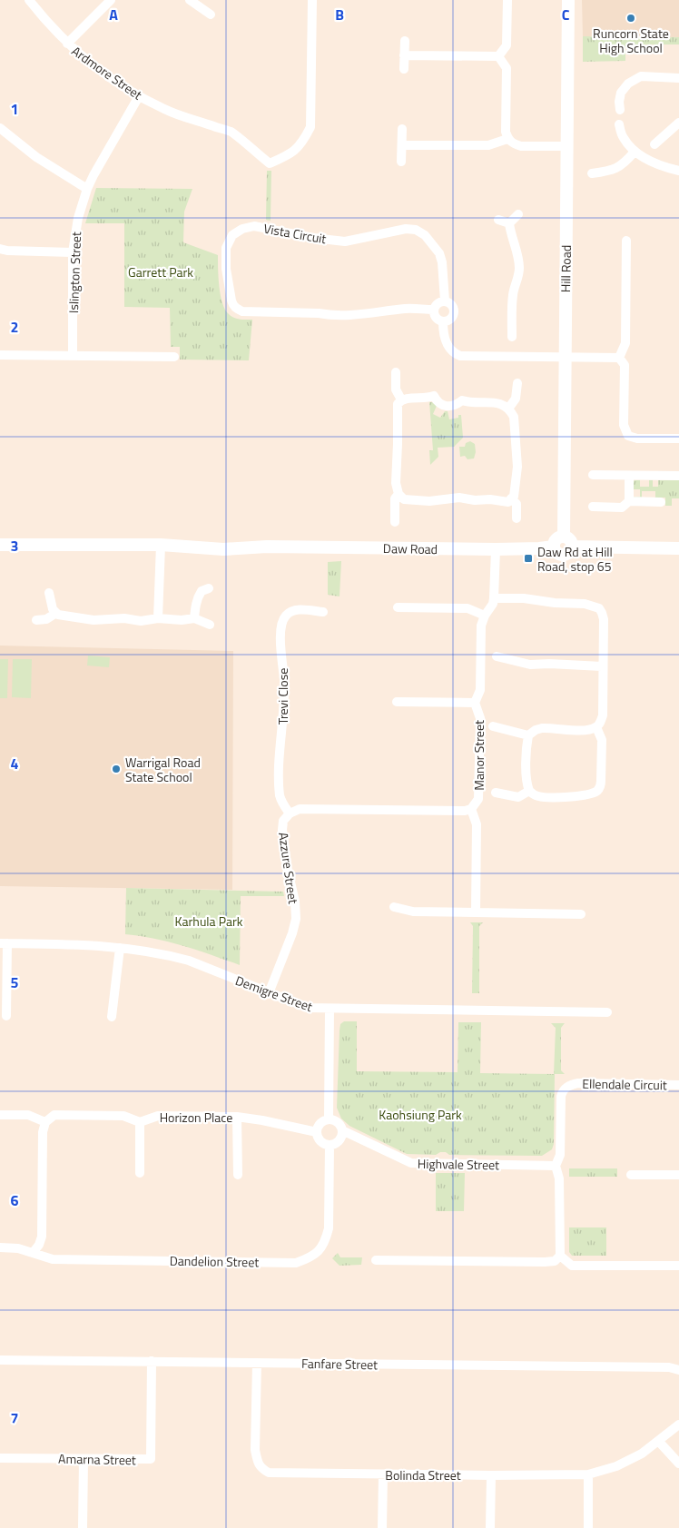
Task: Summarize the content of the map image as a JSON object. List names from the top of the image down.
{
  "streets": {
    "street": [
      "Ardmore Street",
      "Vista Circuit",
      "Hill Road",
      "Islington Street",
      "Daw Road",
      "Trevi Close",
      "Manor Street",
      "Azzure Street",
      "Demigre Street",
      "Ellendale Circuit",
      "Horizon Place",
      "Highvale Street",
      "Dandelion Street",
      "Fanfare Street",
      "Amarna Street",
      "Bolinda Street"
    ]
  },
  "crossings": [
    ["Ardmore Street", "Islington Street"],
    ["Hill Road", "Daw Road"],
    ["Daw Road", "Manor Street"],
    ["Trevi Close", "Azzure Street"],
    ["Manor Street", "Azzure Street"],
    ["Azzure Street", "Demigre Street"],
    ["Ellendale Circuit", "Highvale Street"],
    ["Horizon Place", "Highvale Street"],
    ["Horizon Place", "Dandelion Street"],
    ["Highvale Street", "Dandelion Street"],
    ["Fanfare Street", "Amarna Street"],
    ["Fanfare Street", "Bolinda Street"]
  ],
  "parks": ["Garrett Park", "Karhula Park", "Kaohsiung Park"],
  "places": {
    "other": ["Runcorn State High School", "Warrigal Road State School"],
    "transit": ["Daw Rd at Hill Road, stop 65"]
  },
  "grid": {
    "columns": ["A", "B", "C"],
    "rows": [
      "1",
      "2",
      "3",
      "4",
      "5",
      "6",
      "7"
    ]
  }
}
